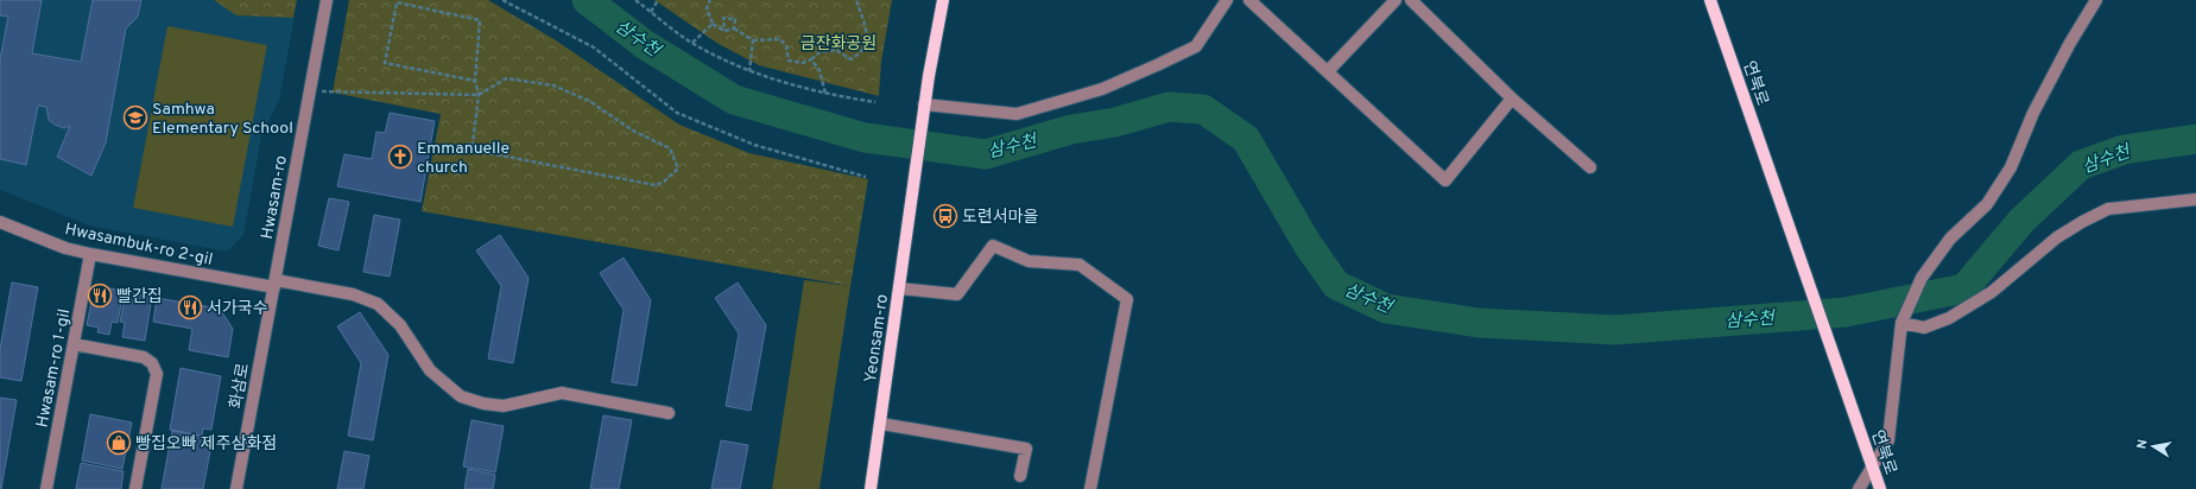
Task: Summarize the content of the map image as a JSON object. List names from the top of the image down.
{
  "streets": {
    "main road": ["연북로", "Yeonsam-ro"],
    "street": [
      "Hwasam-ro",
      "Hwasambuk-ro 2-gil",
      "Hwasam-ro 1-gil",
      "화삼로"
    ]
  },
  "crossings": [
    ["Hwasam-ro", "Hwasambuk-ro 2-gil"],
    ["Hwasam-ro", "화삼로"],
    ["Hwasambuk-ro 2-gil", "Hwasam-ro 1-gil"],
    ["Hwasambuk-ro 2-gil", "화삼로"]
  ],
  "water": ["삼수천"],
  "parks": ["금잔화공원"],
  "places": {
    "school or university": ["Samhwa Elementary School"],
    "church": ["Emmanuelle church"],
    "bus stop": ["도련서마을"],
    "restaurant": ["빨간집", "서가국수"],
    "shop": ["빵집오빠 제주삼화점"]
  },
  "north": "left"
}
